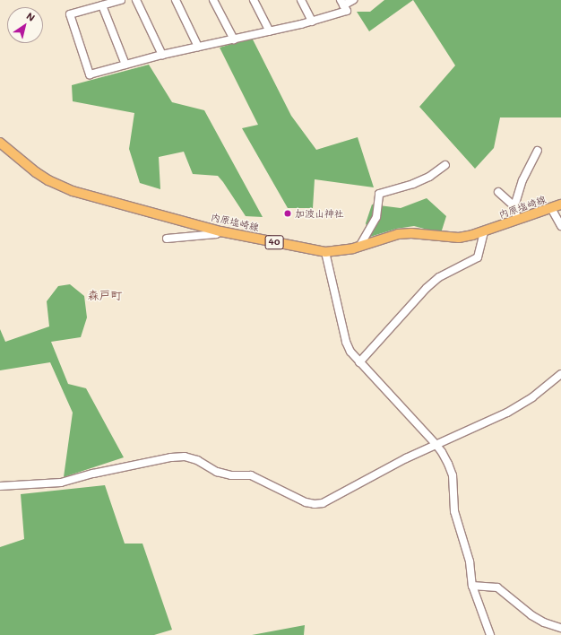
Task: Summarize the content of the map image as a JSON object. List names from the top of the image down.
{
  "streets": {
    "main road": ["内原塩崎線", "40"]
  },
  "districts": ["森戸町"],
  "places": ["加波山神社"],
  "north": "top right"
}
